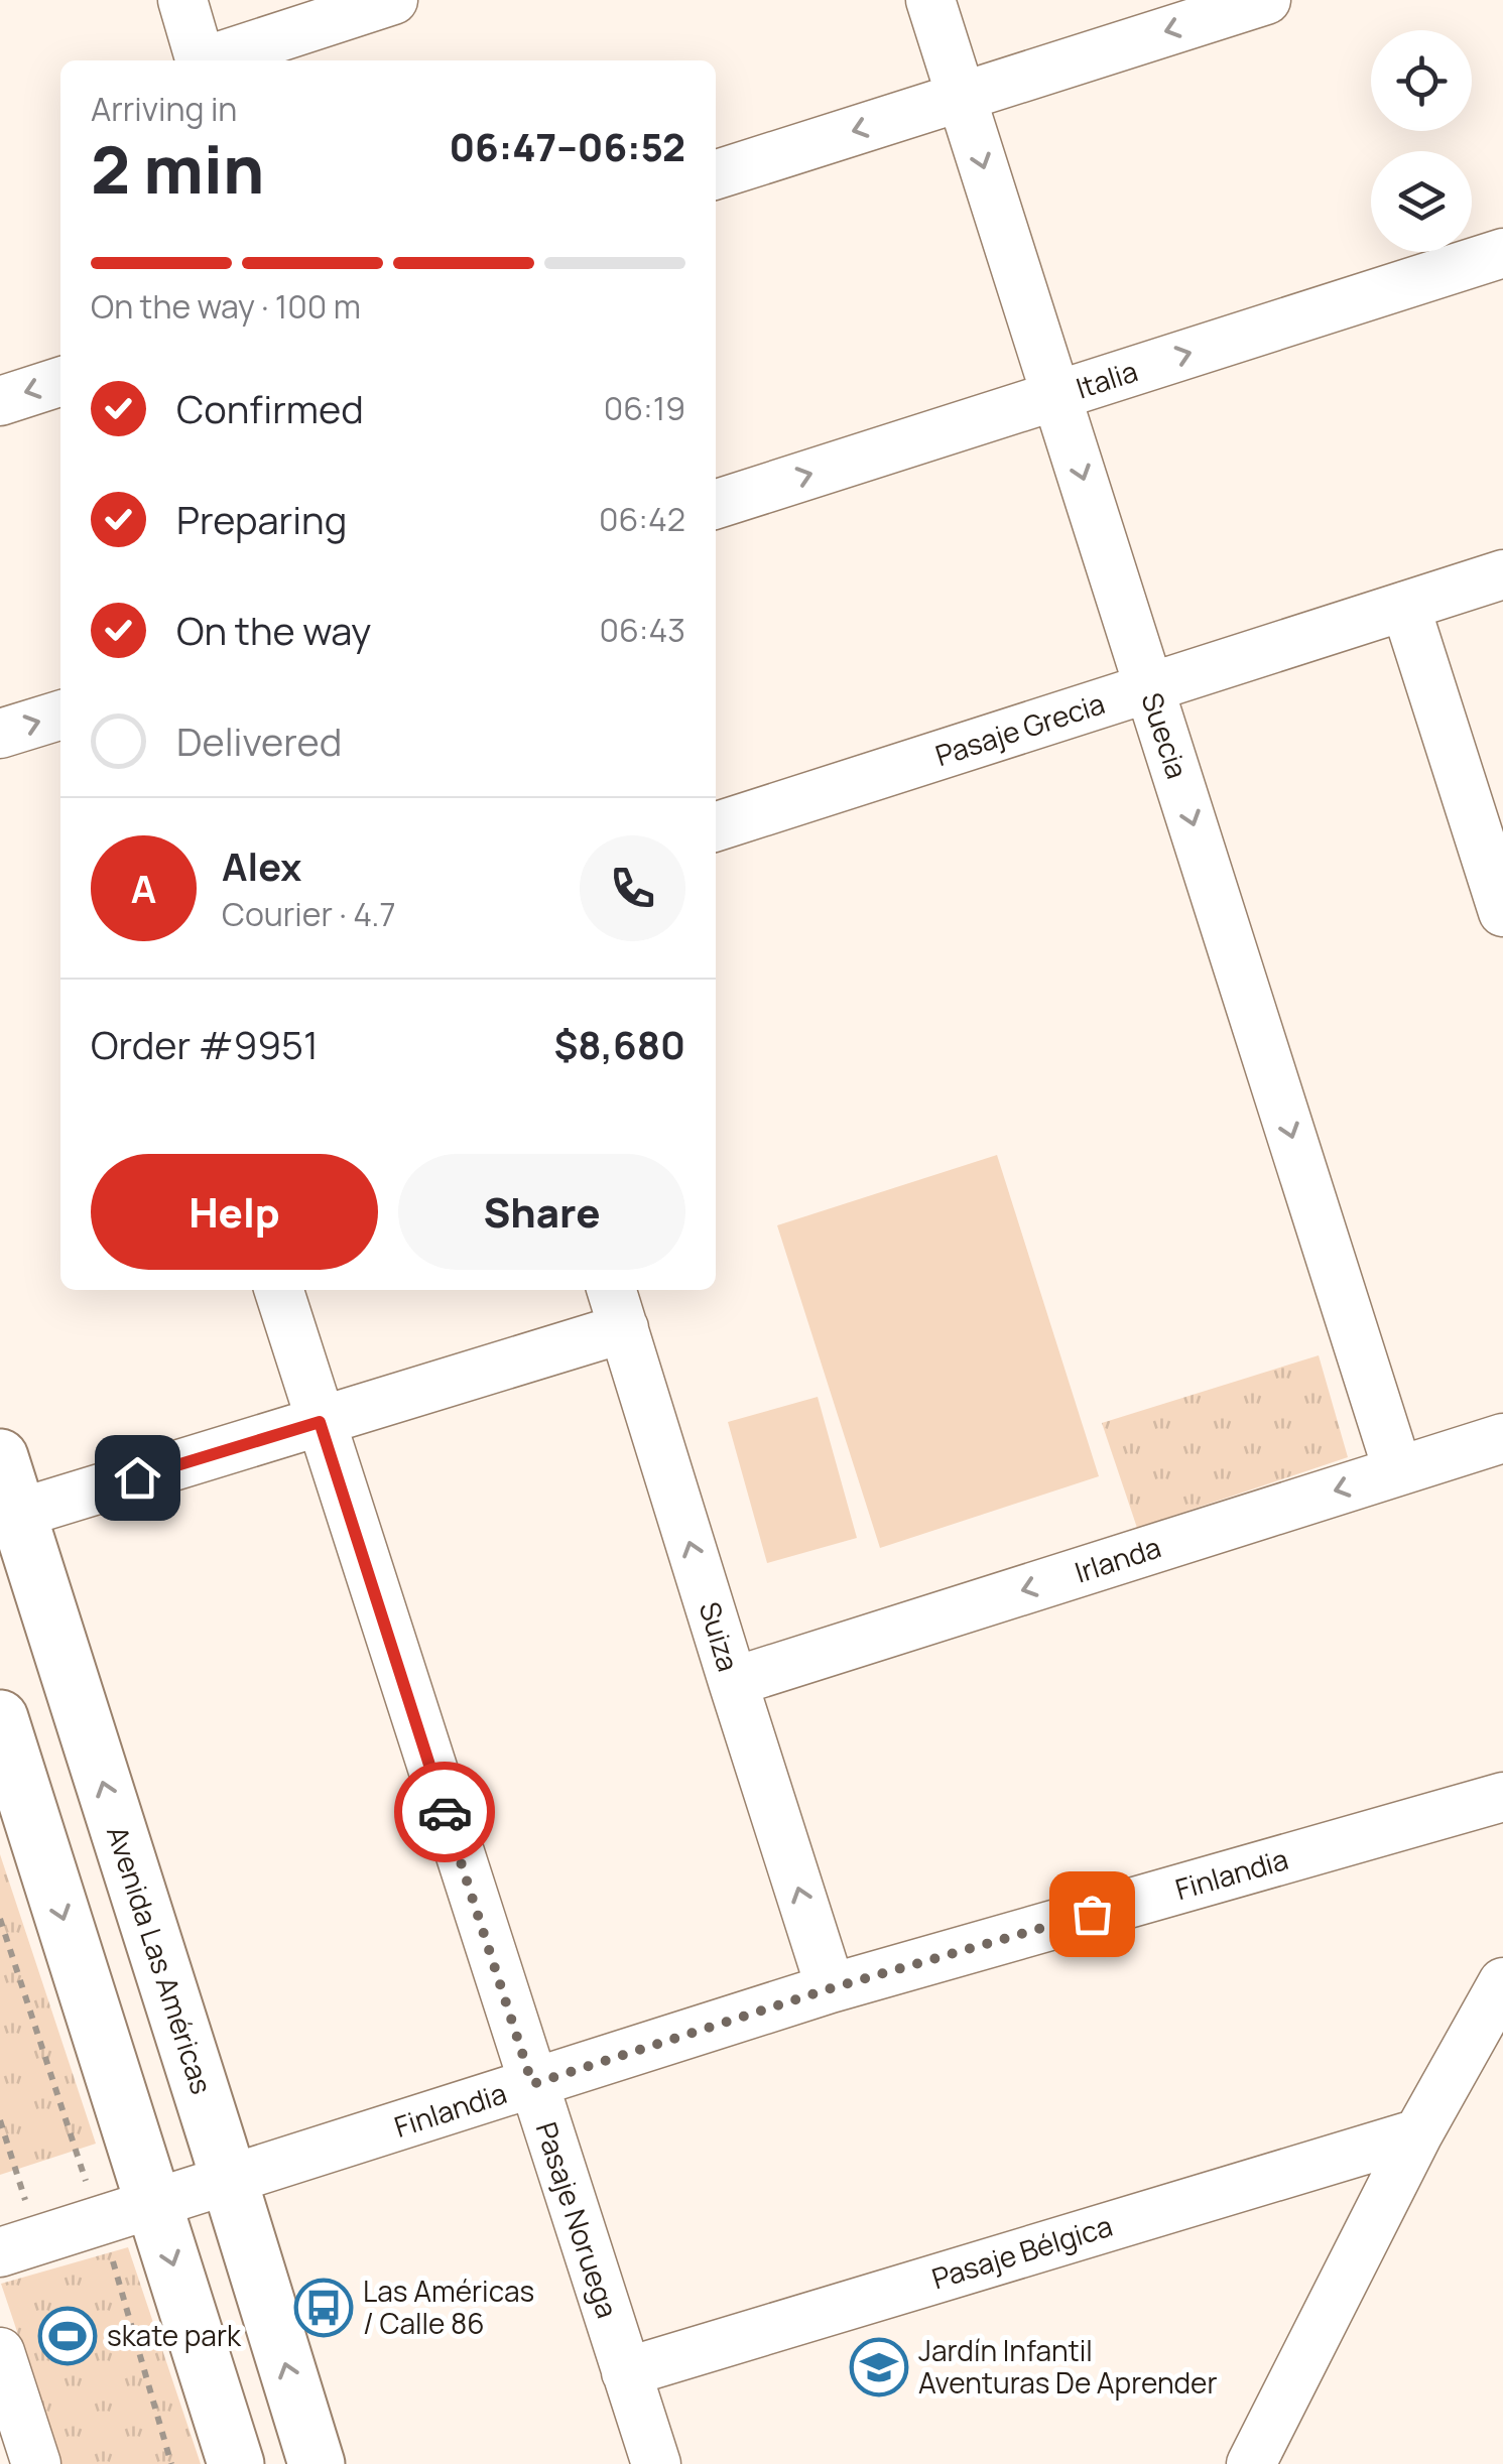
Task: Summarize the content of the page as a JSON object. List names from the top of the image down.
{
  "streets": {
    "main road": ["Avenida Las Américas"],
    "street": [
      "Italia",
      "Pasaje Grecia",
      "Suecia",
      "Irlanda",
      "Suiza",
      "Finlandia",
      "Pasaje Noruega",
      "Pasaje Bélgica"
    ]
  },
  "crossings": [
    ["Italia", "Suecia"],
    ["Pasaje Grecia", "Suecia"],
    ["Suecia", "Irlanda"],
    ["Irlanda", "Suiza"],
    ["Suiza", "Finlandia"],
    ["Finlandia", "Avenida Las Américas"],
    ["Finlandia", "Pasaje Noruega"],
    ["Pasaje Noruega", "Pasaje Bélgica"]
  ],
  "one_way": ["Suecia", "Irlanda", "Suiza"],
  "places": {
    "bus stop": ["Las Américas / Calle 86"],
    "sports": ["skate park"],
    "school or university": ["Jardín Infantil Aventuras De Aprender"]
  },
  "page": {
    "heading": ["2 min", "Arriving in", "06:47–06:52"],
    "panel": [
      "Alex",
      "Courier · 4.7",
      "Order #9951",
      "$8,680"
    ],
    "bar": "On the way · 100 m",
    "list": [
      ["Confirmed", "06:19"],
      ["Preparing", "06:42"],
      ["On the way", "06:43"],
      "Delivered"
    ],
    "round": "A",
    "buttons": ["Help", "Share"]
  }
}
